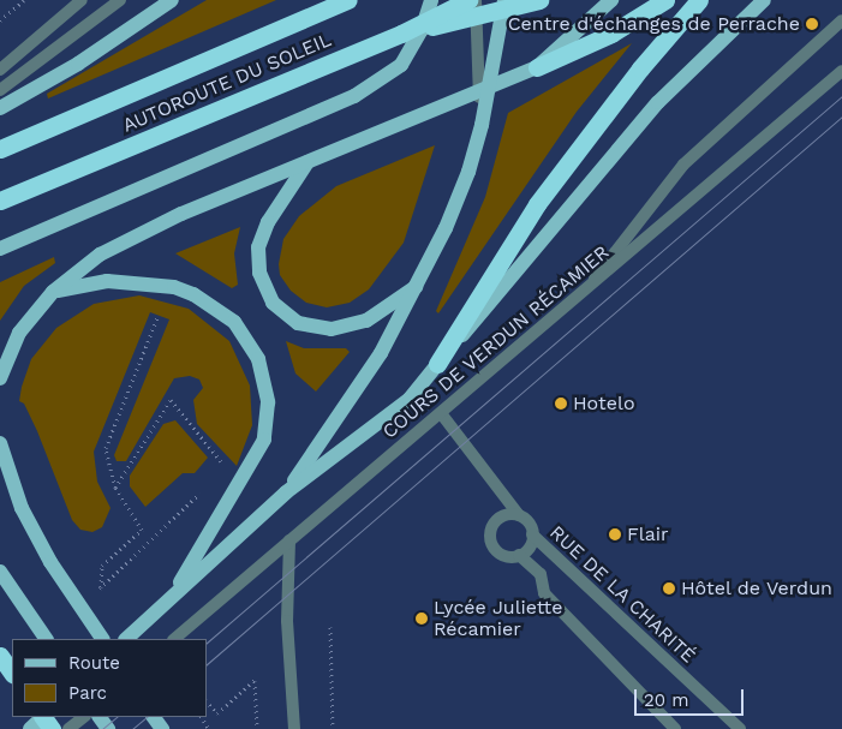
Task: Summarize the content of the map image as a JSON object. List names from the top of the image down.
{
  "streets": {
    "highway": ["AUTOROUTE DU SOLEIL"],
    "street": ["COURS DE VERDUN RÉCAMIER", "RUE DE LA CHARITÉ"]
  },
  "places": [
    "Centre d'échanges de Perrache",
    "Hotelo",
    "Flair",
    "Hôtel de Verdun",
    "Lycée Juliette Récamier"
  ],
  "legend": ["Route", "Parc"],
  "scale_bar": "20 m"
}
